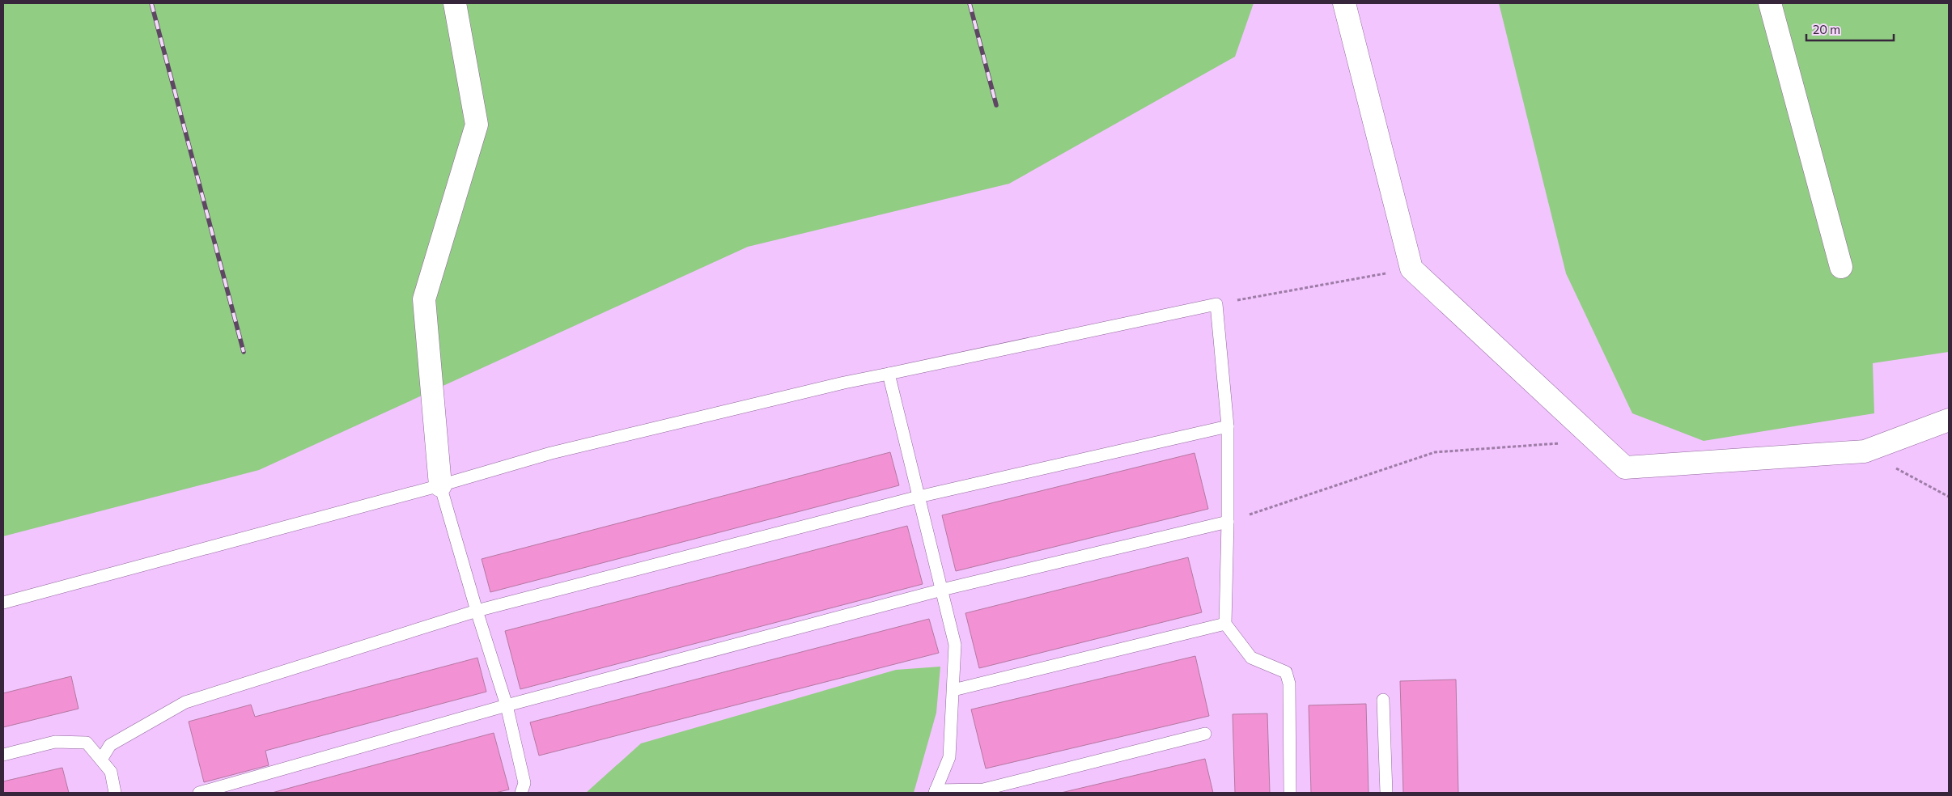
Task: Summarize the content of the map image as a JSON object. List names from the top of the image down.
{
  "scale_bar": "20 m"
}
